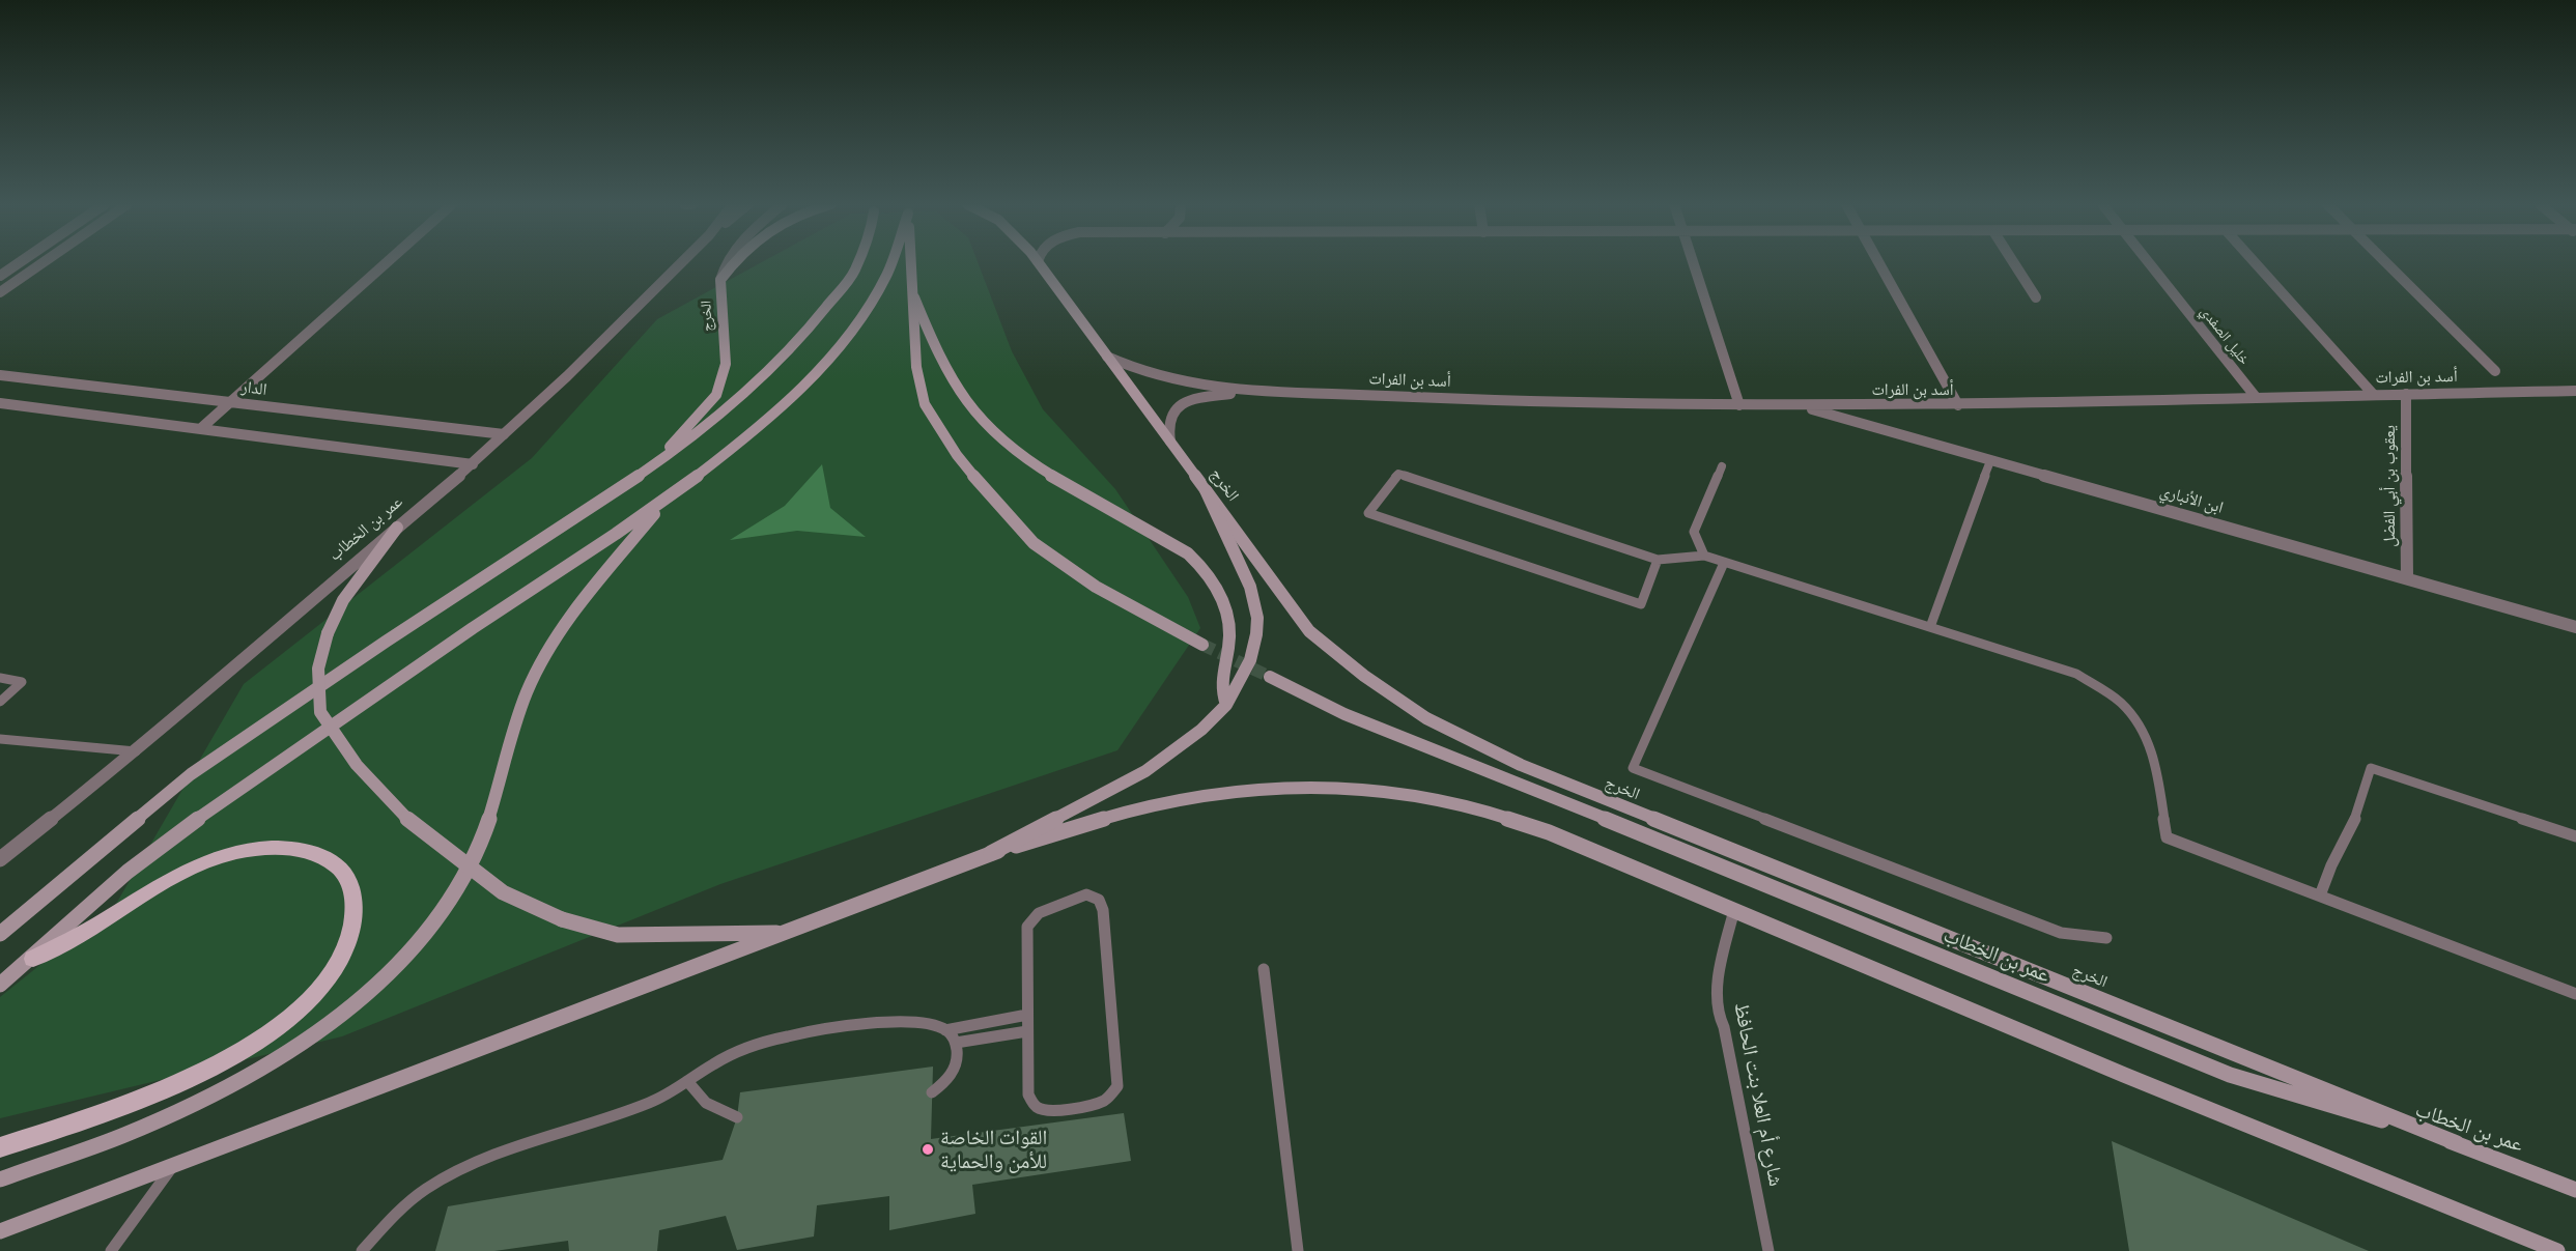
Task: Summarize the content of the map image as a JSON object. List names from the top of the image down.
{
  "streets": {
    "main road": ["الخرج", "عمر بن الخطاب"],
    "street": [
      "خليل الصفدي",
      "أسد بن الفرات",
      "الدار",
      "يعقوب بن أبي الفضل",
      "ابن الأنباري"
    ],
    "lane": ["شارع أم العلا بنت الحافظ"]
  },
  "crossings": [
    ["الخرج", "أسد بن الفرات"],
    ["الخرج", "عمر بن الخطاب"],
    ["خليل الصفدي", "أسد بن الفرات"],
    ["أسد بن الفرات", "يعقوب بن أبي الفضل"],
    ["أسد بن الفرات", "ابن الأنباري"],
    ["الدار", "عمر بن الخطاب"],
    ["يعقوب بن أبي الفضل", "ابن الأنباري"]
  ],
  "places": ["القوات الخاصة للأمن والحماية"]
}
